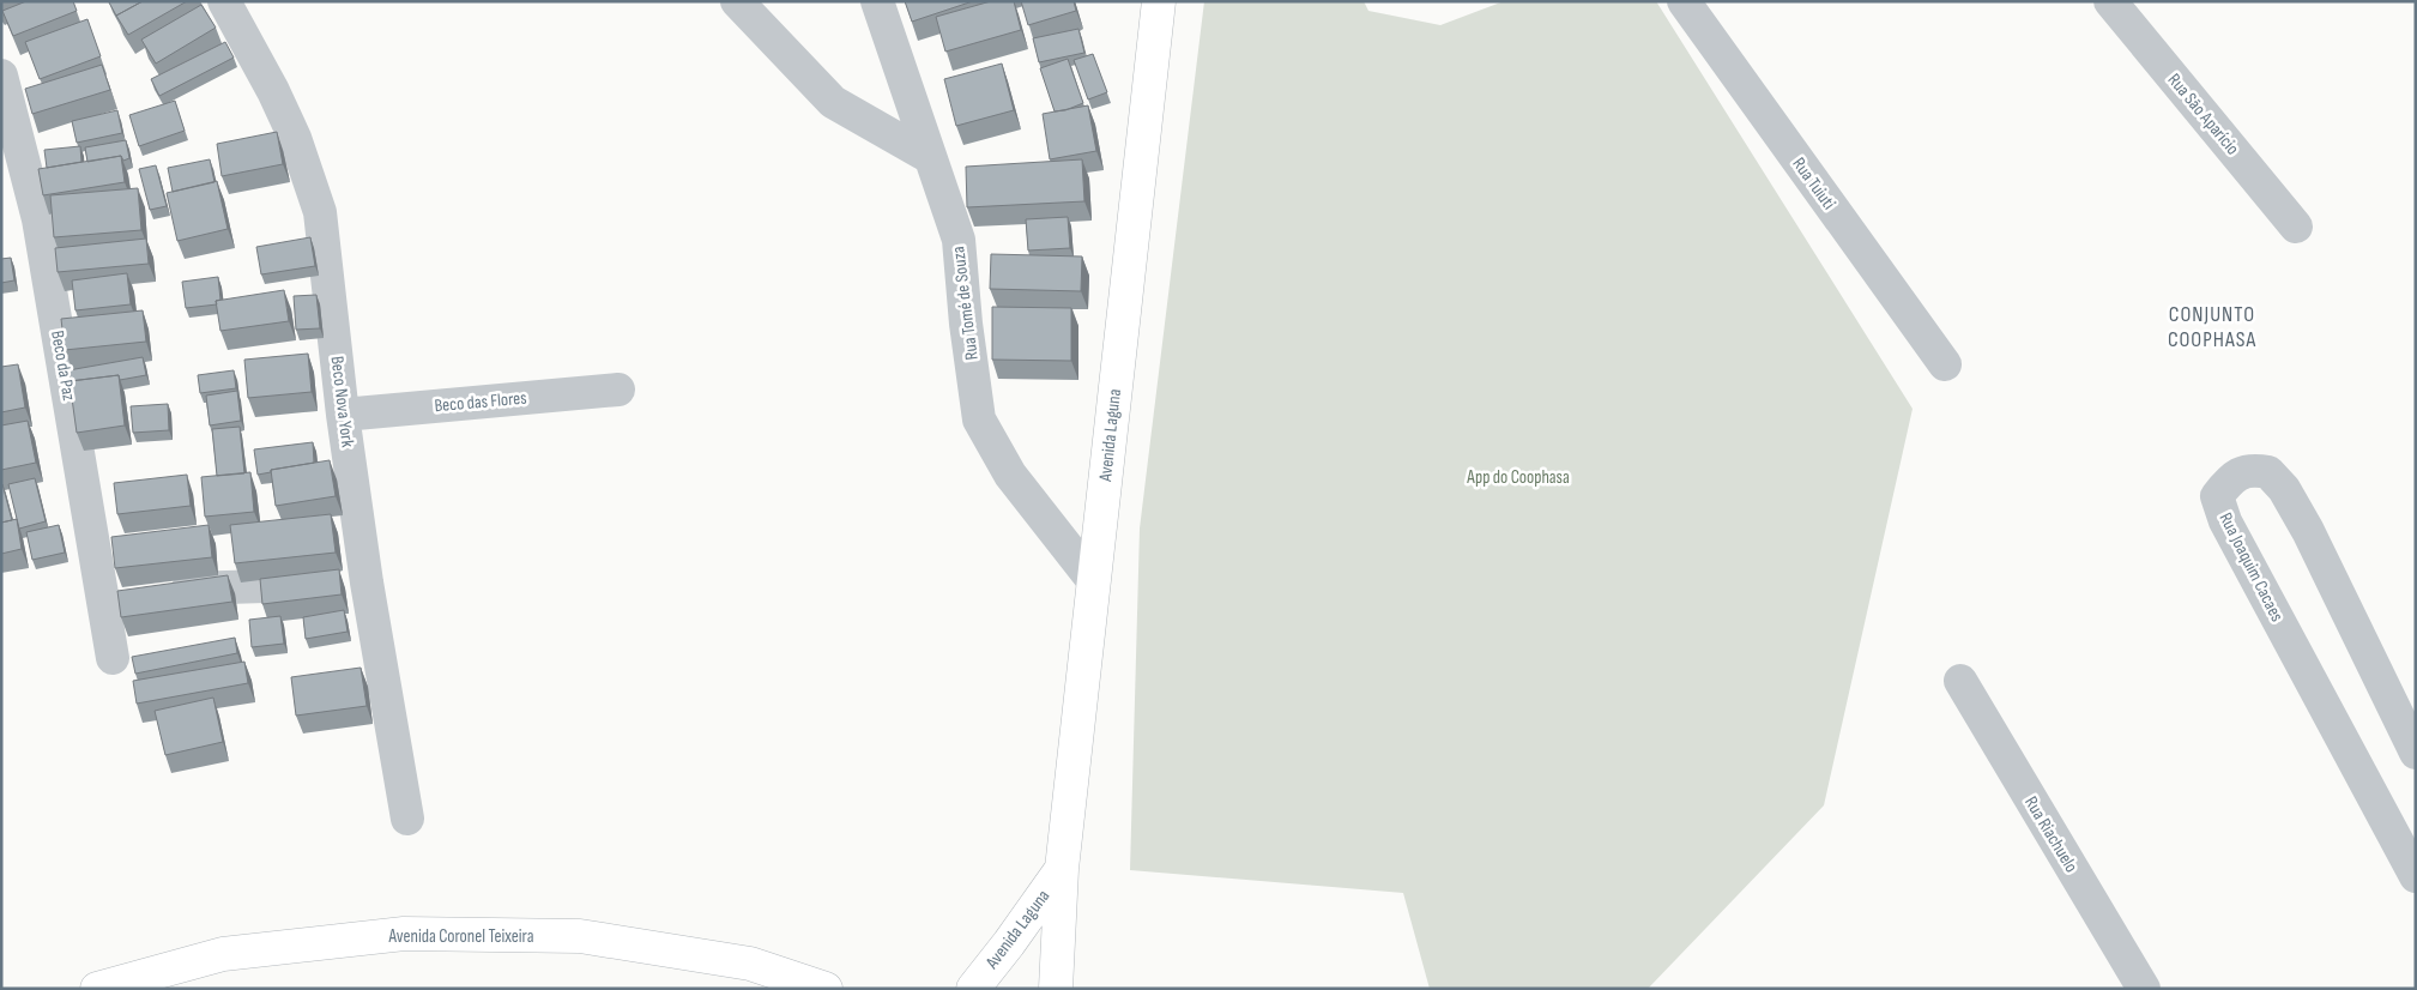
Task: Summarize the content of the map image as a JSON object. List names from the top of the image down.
{
  "streets": {
    "main road": ["Avenida Laguna", "Avenida Coronel Teixeira"],
    "street": [
      "Rua São Aparício",
      "Rua Tuiuti",
      "Rua Tomé de Souza",
      "Beco da Paz",
      "Beco Nova York",
      "Beco das Flores",
      "Rua Joaquim Cacaes",
      "Rua Riachuelo"
    ]
  },
  "crossings": [
    ["Rua Tomé de Souza", "Avenida Laguna"],
    ["Beco Nova York", "Beco das Flores"]
  ],
  "districts": ["CONJUNTO COOPHASA"],
  "parks": ["App do Coophasa"]
}
